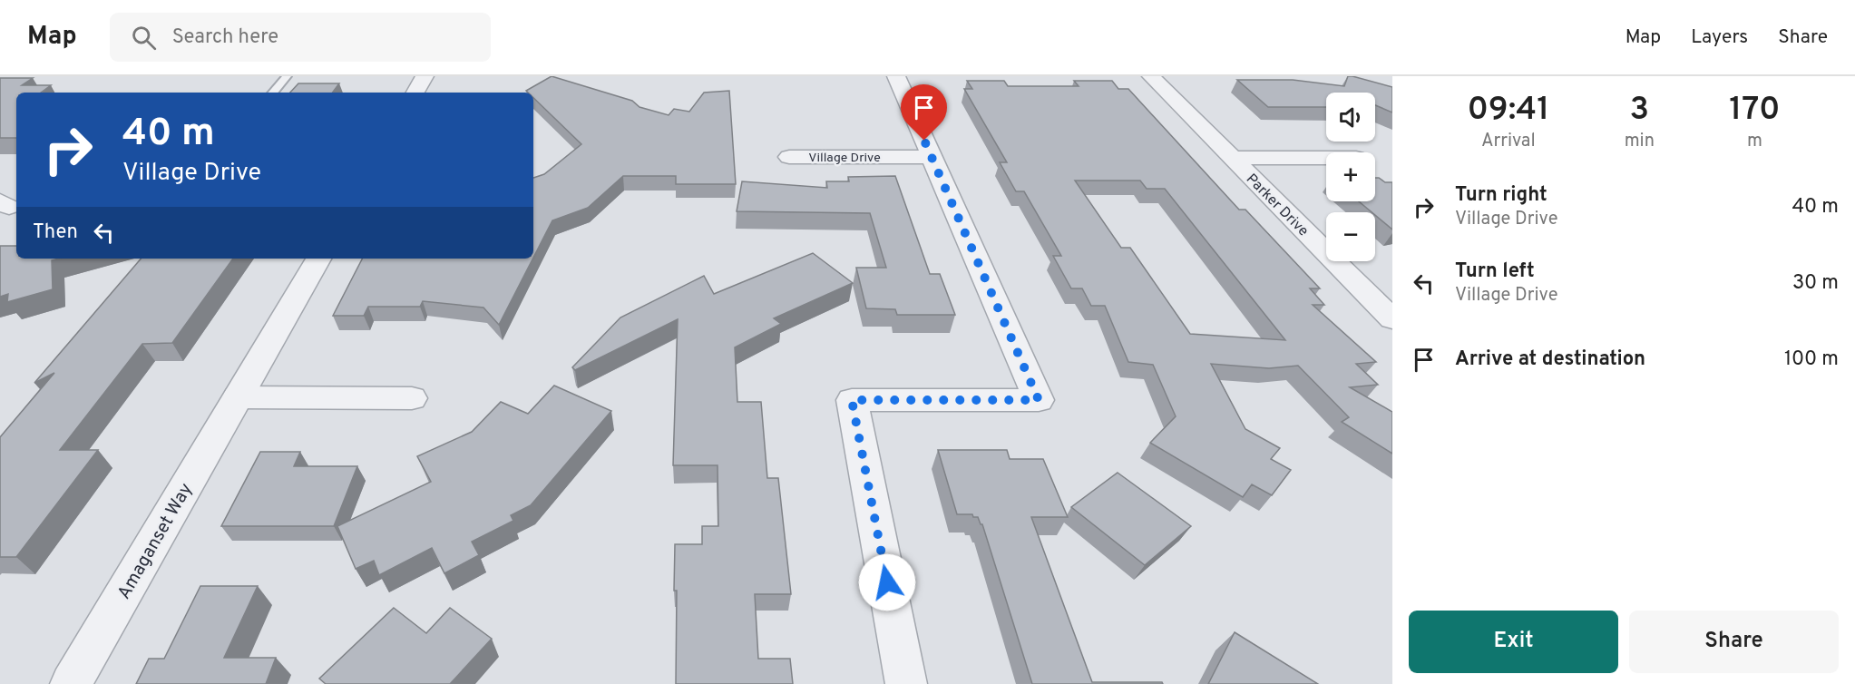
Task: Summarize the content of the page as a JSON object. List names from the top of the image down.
{
  "streets": {
    "street": ["Village Drive", "Parker Drive", "Amaganset Way"]
  },
  "page": {
    "header": "Map",
    "search": "Search here",
    "nav": ["Map", "Layers", "Share"],
    "eta": [
      "09:41",
      "Arrival",
      "3",
      "min",
      "170",
      "m"
    ],
    "map_buttons": ["+", "−"],
    "turn": ["40 m", "Village Drive"],
    "list": [
      {
        "name": "Turn right",
        "note": "Village Drive",
        "value": "40 m"
      },
      {
        "name": "Turn left",
        "note": "Village Drive",
        "value": "30 m"
      },
      {
        "name": "Arrive at destination",
        "value": "100 m"
      }
    ],
    "then": "Then",
    "buttons": ["Exit", "Share"]
  }
}
